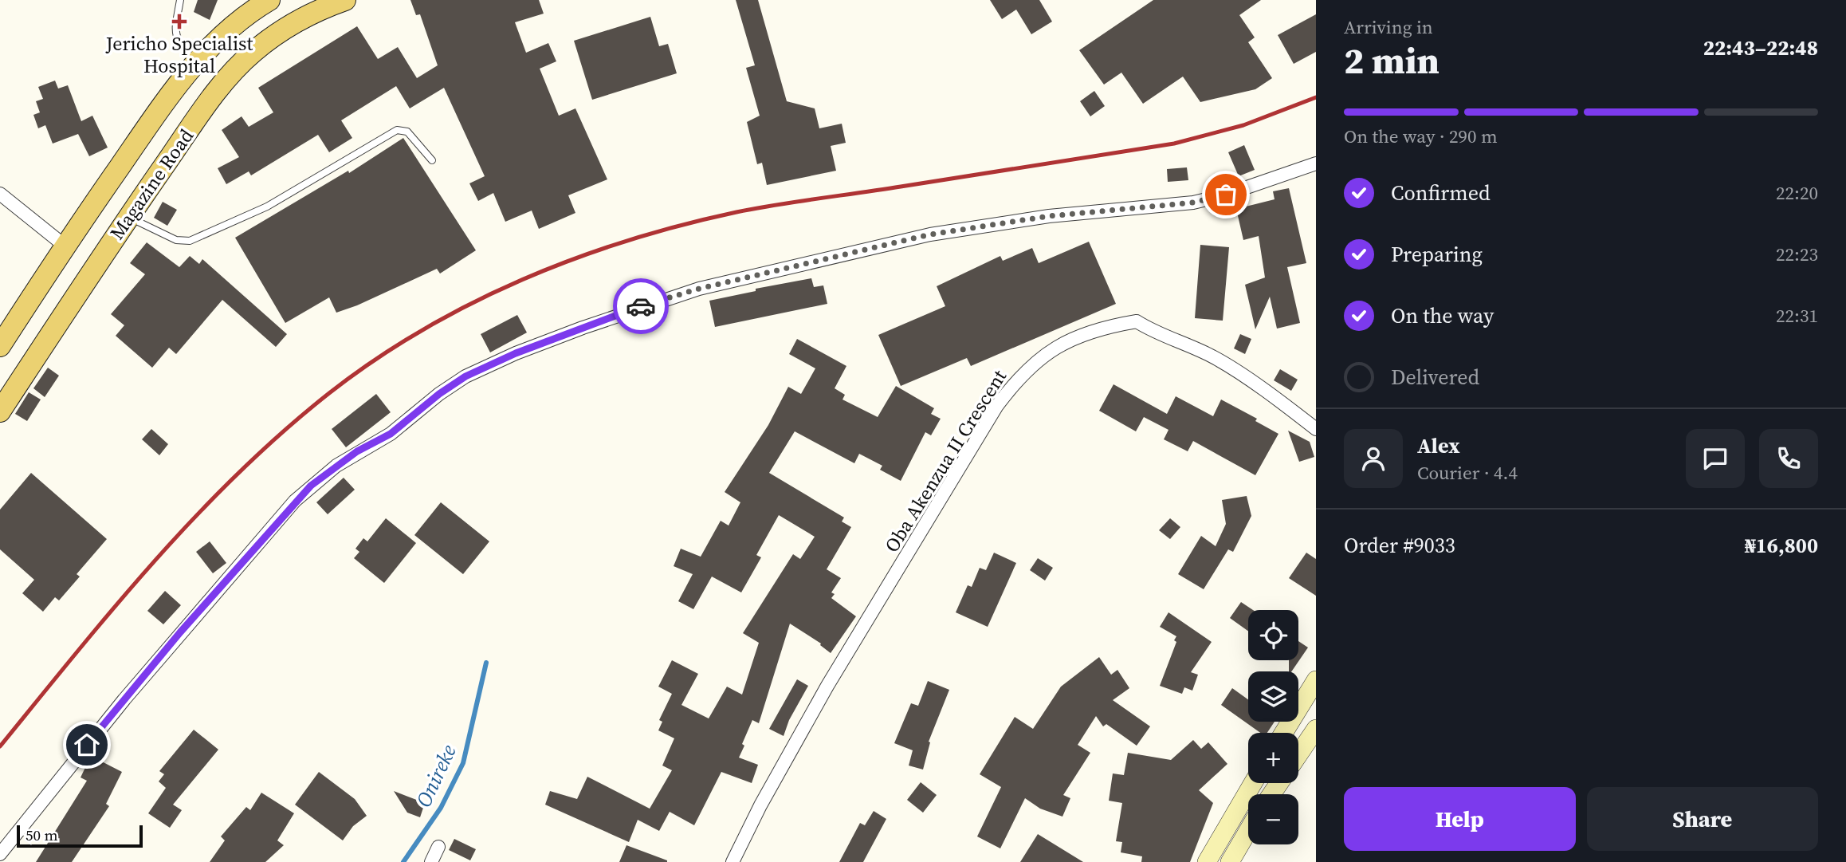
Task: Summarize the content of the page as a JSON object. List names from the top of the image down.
{
  "streets": {
    "main road": ["Magazine Road"],
    "street": ["Oba Akenzua II Crescent"]
  },
  "water": ["Onireke"],
  "places": {
    "health": ["Jericho Specialist Hospital"]
  },
  "scale_bar": "50 m",
  "page": {
    "heading": ["2 min", "Arriving in", "22:43–22:48"],
    "panel": [
      "Alex",
      "Courier · 4.4",
      "Order #9033",
      "₦16,800"
    ],
    "bar": "On the way · 290 m",
    "list": [
      ["Confirmed", "22:20"],
      ["Preparing", "22:23"],
      ["On the way", "22:31"],
      "Delivered"
    ],
    "map_buttons": ["+", "−"],
    "buttons": ["Help", "Share"],
    "scale": "50 m"
  }
}
